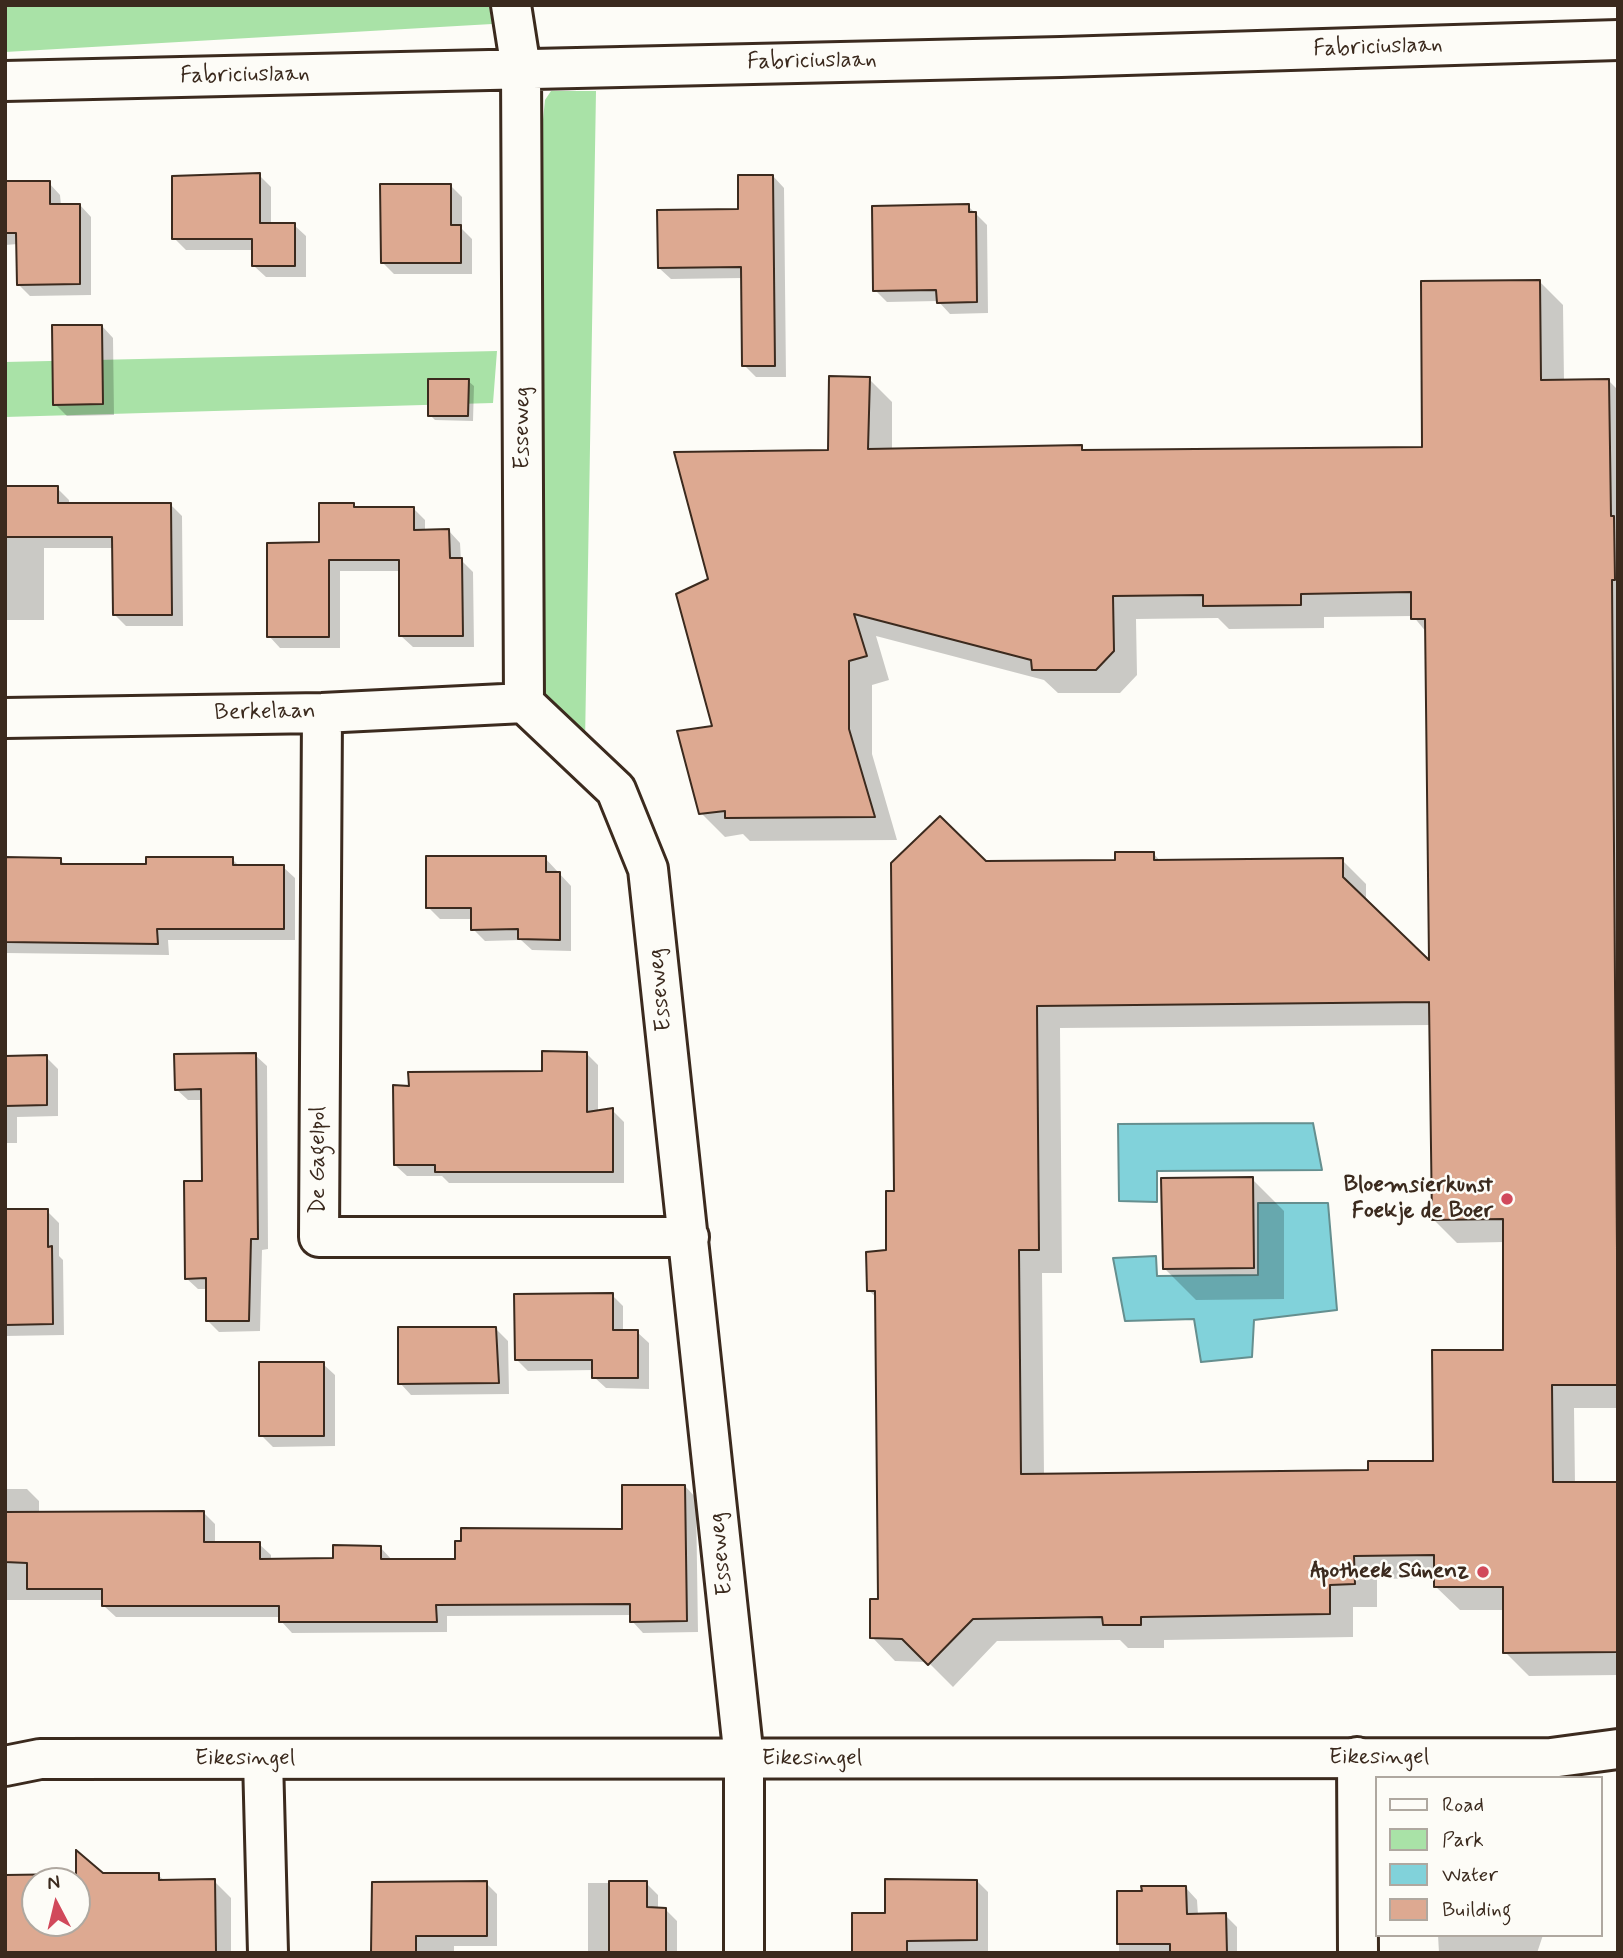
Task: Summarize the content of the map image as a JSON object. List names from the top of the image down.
{
  "streets": {
    "street": [
      "Fabriciuslaan",
      "Esseweg",
      "Berkelaan",
      "De Gagelpol",
      "Eikesingel"
    ]
  },
  "crossings": [
    ["Fabriciuslaan", "Esseweg"],
    ["Esseweg", "Berkelaan"],
    ["Esseweg", "De Gagelpol"],
    ["Esseweg", "Eikesingel"],
    ["Berkelaan", "De Gagelpol"]
  ],
  "places": ["Bloemsierkunst Foekje de Boer", "Apotheek Sûnenz"],
  "legend": [
    "Road",
    "Park",
    "Water",
    "Building"
  ],
  "north": "top"
}
